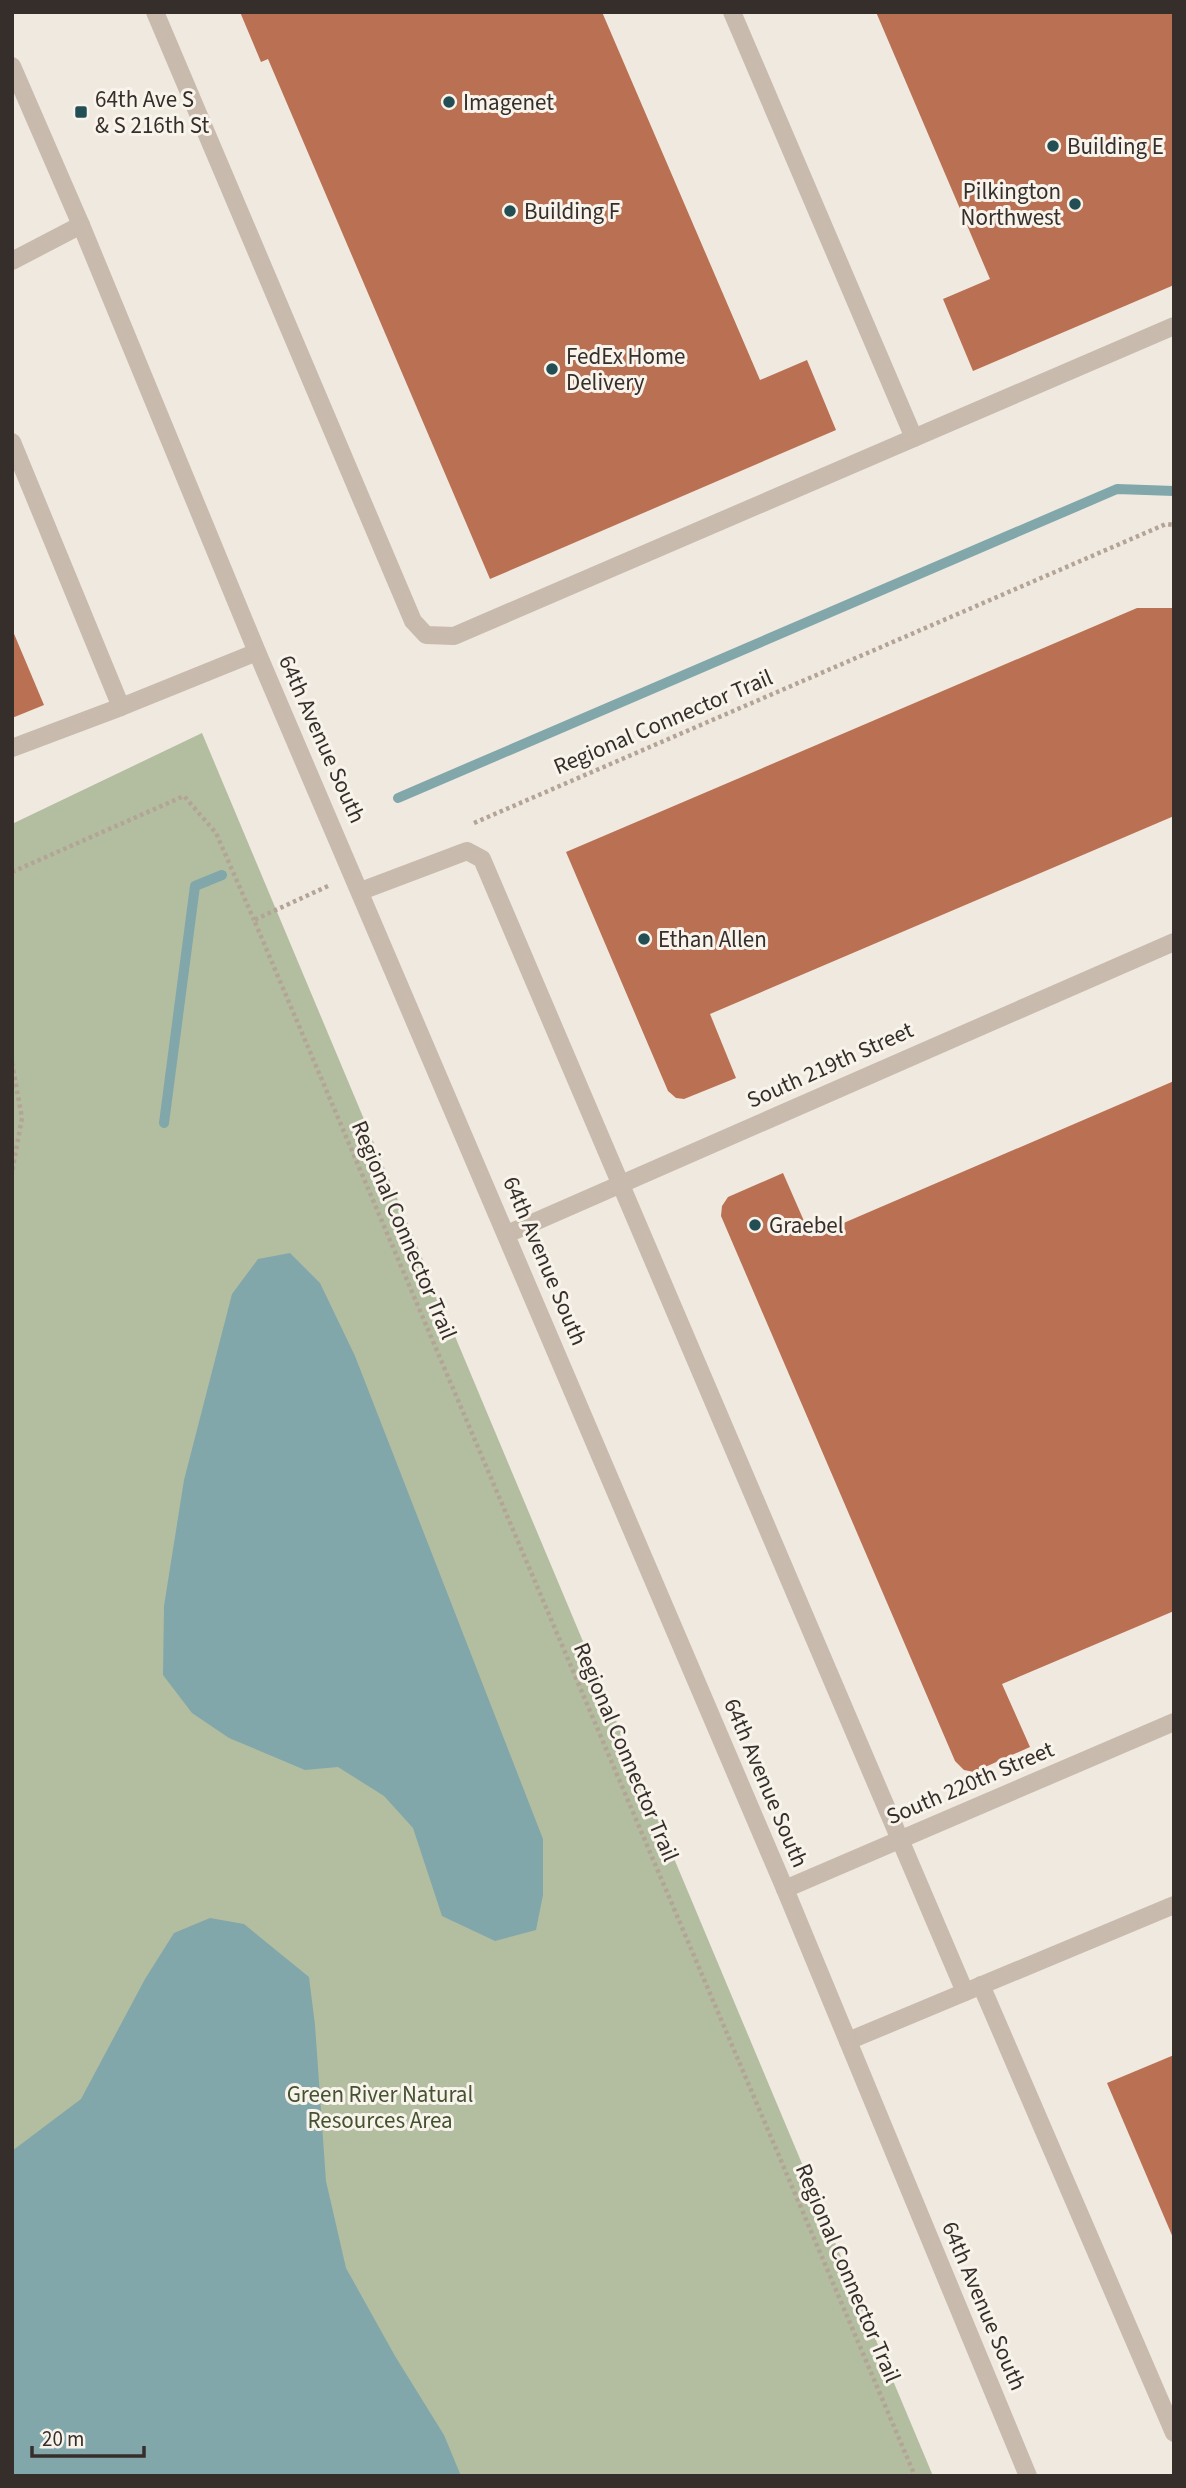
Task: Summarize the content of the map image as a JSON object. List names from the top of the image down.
{
  "streets": {
    "street": ["64th Avenue South", "South 219th Street", "South 220th Street"],
    "path": ["Regional Connector Trail"]
  },
  "crossings": [
    ["64th Avenue South", "South 219th Street"],
    ["64th Avenue South", "South 220th Street"]
  ],
  "parks": ["Green River Natural Resources Area"],
  "places": {
    "other": [
      "Imagenet",
      "Building E",
      "Pilkington Northwest",
      "Building F",
      "FedEx Home Delivery",
      "Ethan Allen",
      "Graebel"
    ],
    "transit": ["64th Ave S & S 216th St"]
  },
  "scale_bar": "20 m"
}
